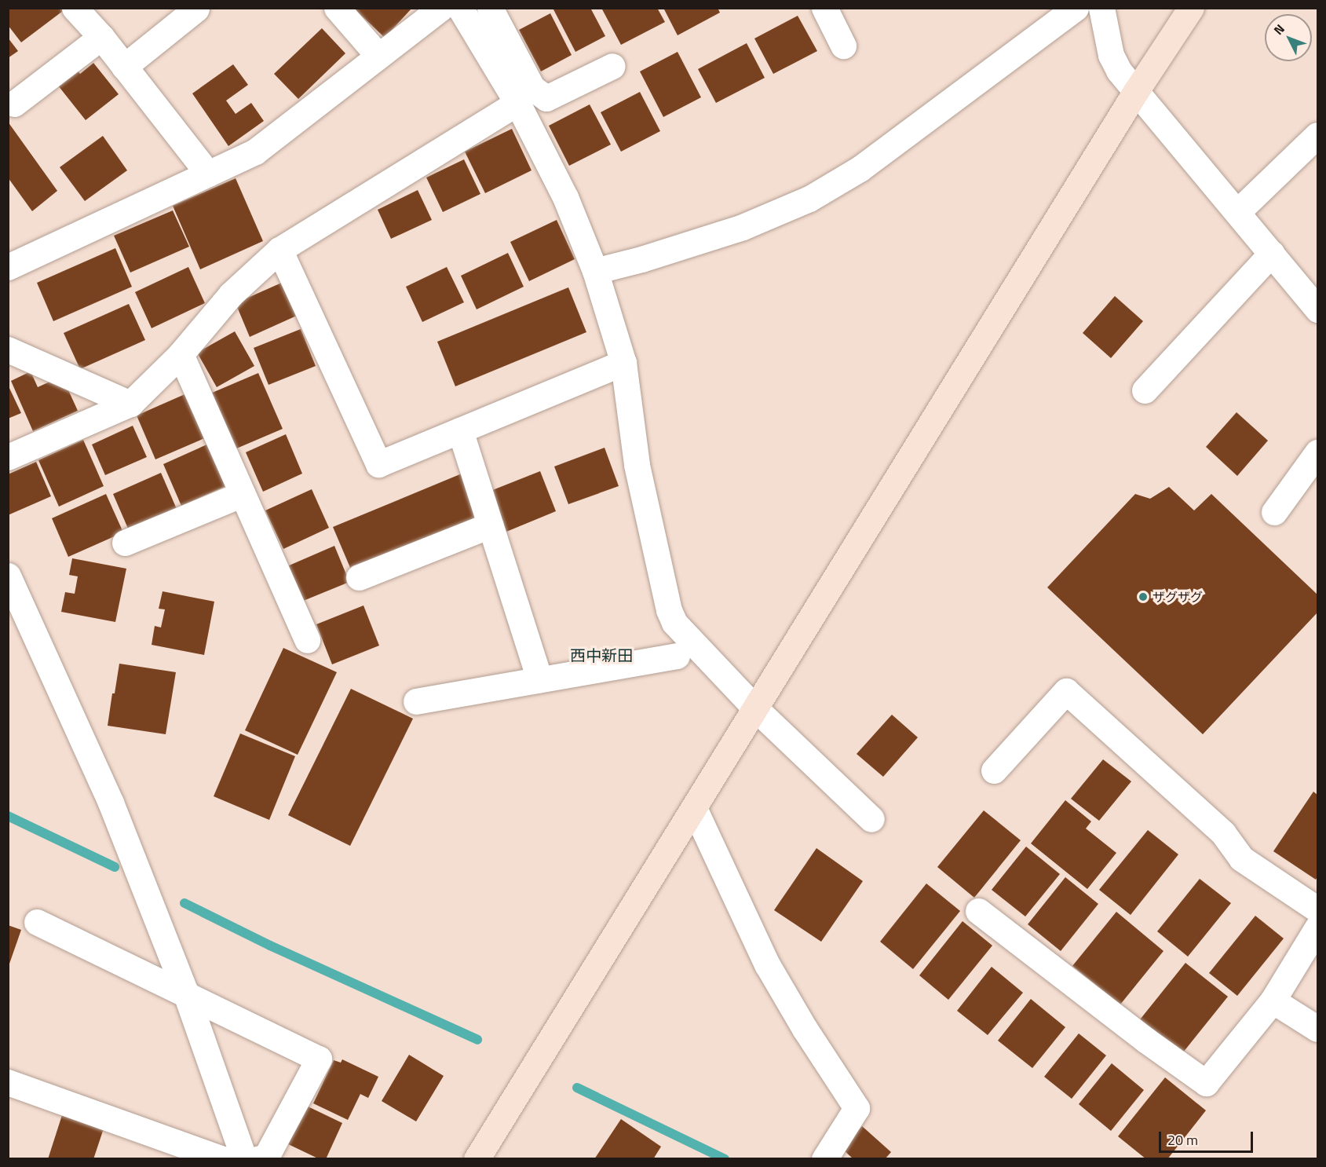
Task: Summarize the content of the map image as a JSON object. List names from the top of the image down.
{
  "districts": ["西中新田"],
  "places": ["ザグザグ"],
  "scale_bar": "20 m",
  "north": "top left"
}
